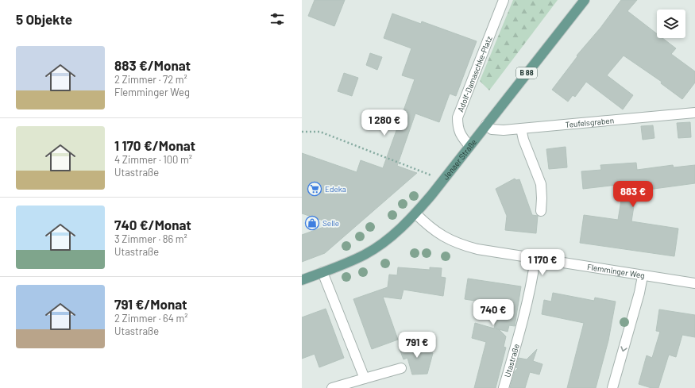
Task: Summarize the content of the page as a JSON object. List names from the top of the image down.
{
  "streets": {
    "main road": ["B 88", "Jenaer Straße"],
    "street": [
      "Adolf-Damaschke-Platz",
      "Teufelsgraben",
      "Flemminger Weg",
      "Utastraße"
    ]
  },
  "crossings": [
    ["Adolf-Damaschke-Platz", "Jenaer Straße"],
    ["Teufelsgraben", "Jenaer Straße"],
    ["Jenaer Straße", "Flemminger Weg"],
    ["Flemminger Weg", "Utastraße"]
  ],
  "places": {
    "supermarket": ["Edeka"],
    "shop": ["Selle"]
  },
  "page": {
    "heading": "5 Objekte",
    "list": [
      {
        "name": "883 €/Monat",
        "note": "2 Zimmer · 72 m² · Flemminger Weg"
      },
      {
        "name": "1 170 €/Monat",
        "note": "4 Zimmer · 100 m² · Utastraße"
      },
      {
        "name": "740 €/Monat",
        "note": "3 Zimmer · 86 m² · Utastraße"
      },
      {
        "name": "791 €/Monat",
        "note": "2 Zimmer · 64 m² · Utastraße"
      }
    ],
    "price": [
      "1 280 €",
      "883 €",
      "1 170 €",
      "740 €",
      "791 €"
    ]
  }
}
